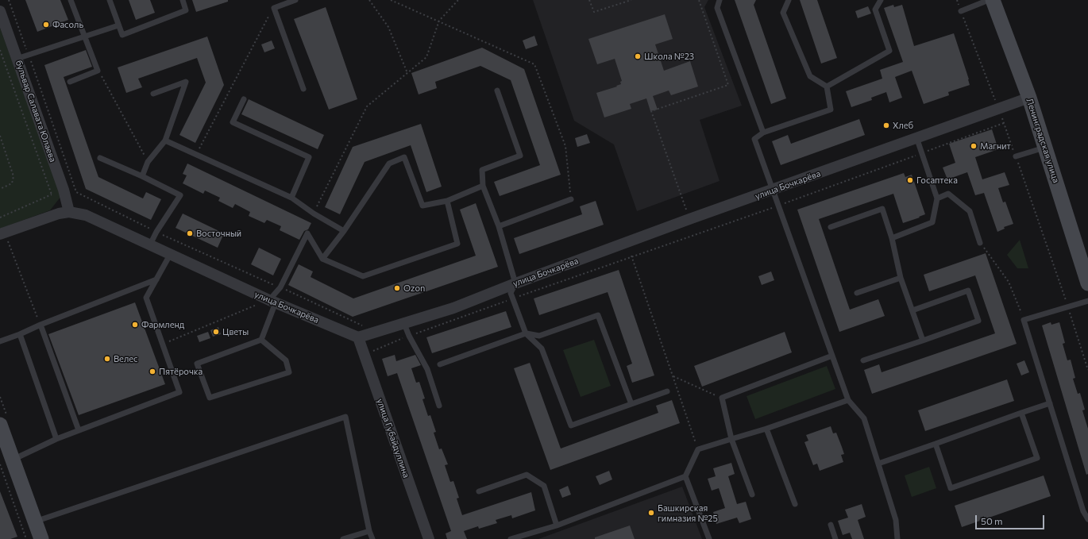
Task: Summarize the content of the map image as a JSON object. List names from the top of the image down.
{
  "streets": {
    "street": [
      "бульвар Салавата Юлаева",
      "Ленинградская улица",
      "улица Бочкарёва",
      "улица Губайдуллина"
    ]
  },
  "crossings": [
    ["бульвар Салавата Юлаева", "улица Бочкарёва"],
    ["Ленинградская улица", "улица Бочкарёва"],
    ["улица Бочкарёва", "улица Губайдуллина"]
  ],
  "places": [
    "Фасоль",
    "Школа №23",
    "Хлеб",
    "Магнит",
    "Госаптека",
    "Восточный",
    "Ozon",
    "Фармленд",
    "Цветы",
    "Велес",
    "Пятёрочка",
    "Башкирская гимназия №25"
  ],
  "scale_bar": "50 m"
}
